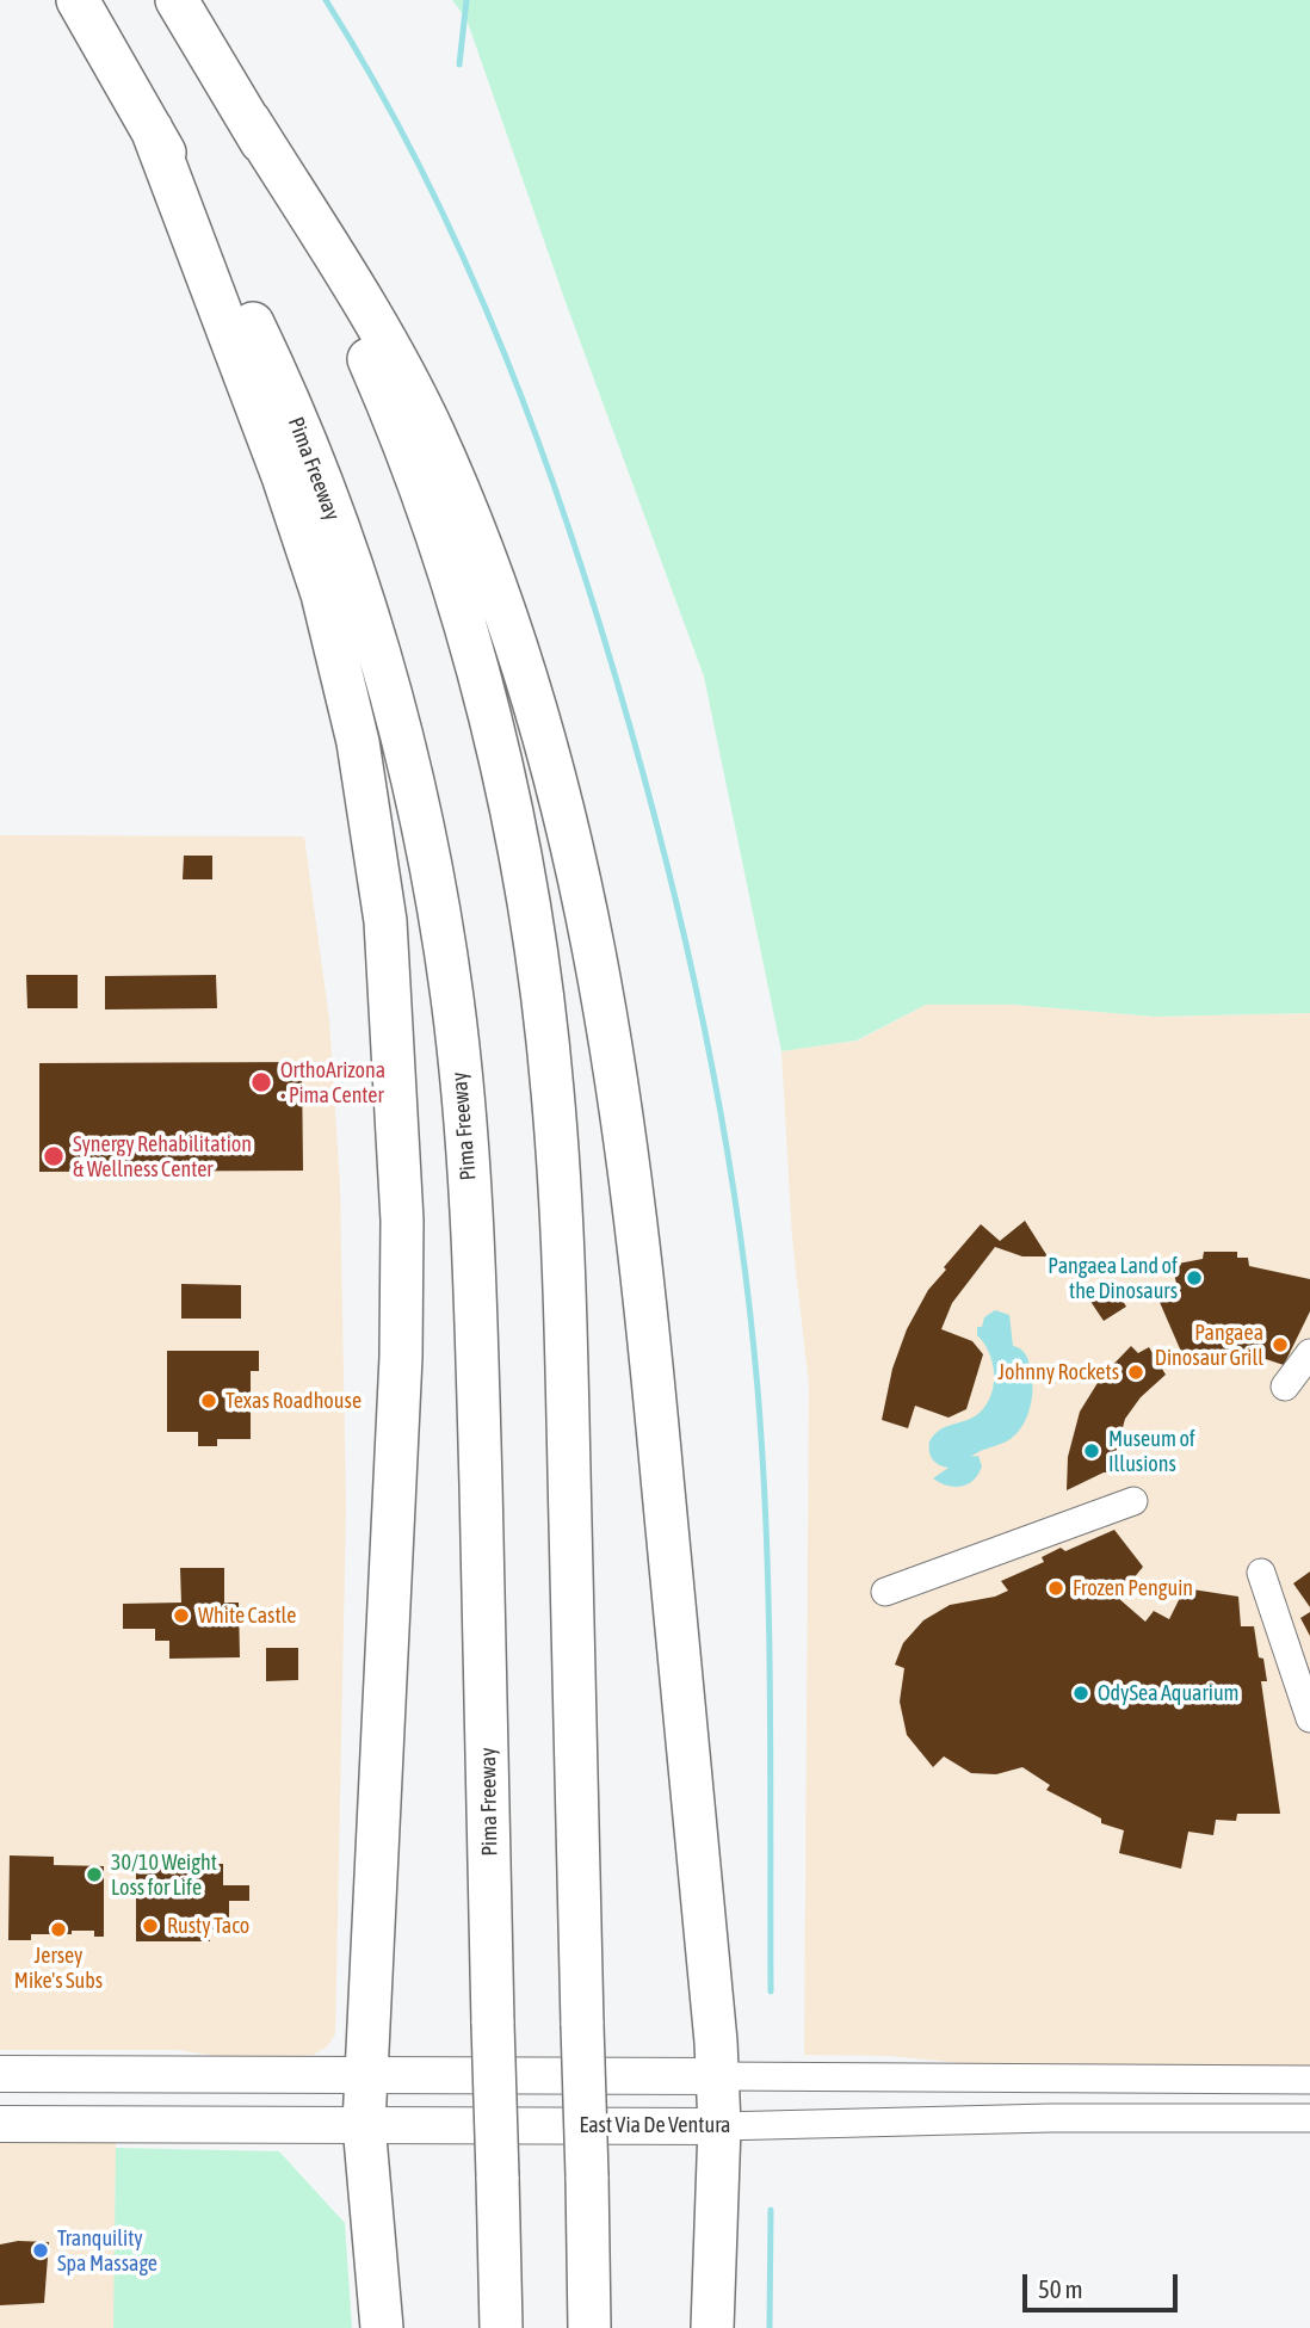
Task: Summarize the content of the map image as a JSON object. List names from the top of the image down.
{
  "streets": {
    "highway": ["Pima Freeway"],
    "main road": ["East Via De Ventura"]
  },
  "places": [
    "OrthoArizona - Pima Center",
    "Synergy Rehabilitation & Wellness Center",
    "Pangaea Land of the Dinosaurs",
    "Pangaea Dinosaur Grill",
    "Johnny Rockets",
    "Texas Roadhouse",
    "Museum of Illusions",
    "Frozen Penguin",
    "White Castle",
    "OdySea Aquarium",
    "30/10 Weight Loss for Life",
    "Rusty Taco",
    "Jersey Mike's Subs",
    "Tranquility Spa Massage"
  ],
  "scale_bar": "50 m"
}
